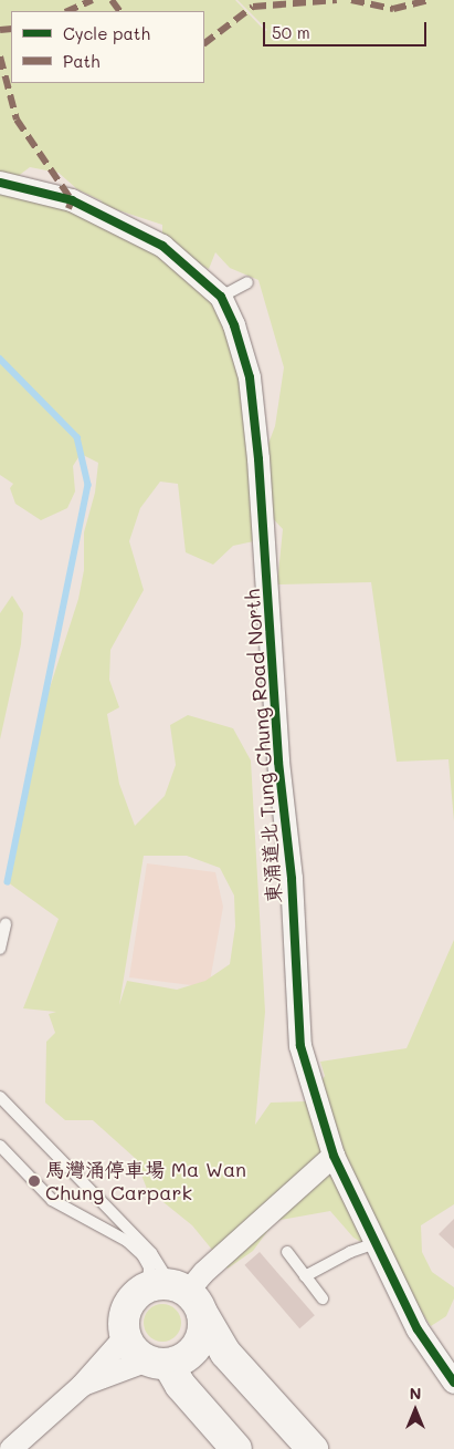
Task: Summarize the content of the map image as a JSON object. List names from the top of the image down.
{
  "streets": {
    "street": ["東涌道北 Tung Chung Road North"]
  },
  "places": ["馬灣涌停車場 Ma Wan Chung Carpark"],
  "legend": ["Cycle path", "Path"],
  "scale_bar": "50 m",
  "north": "top"
}
